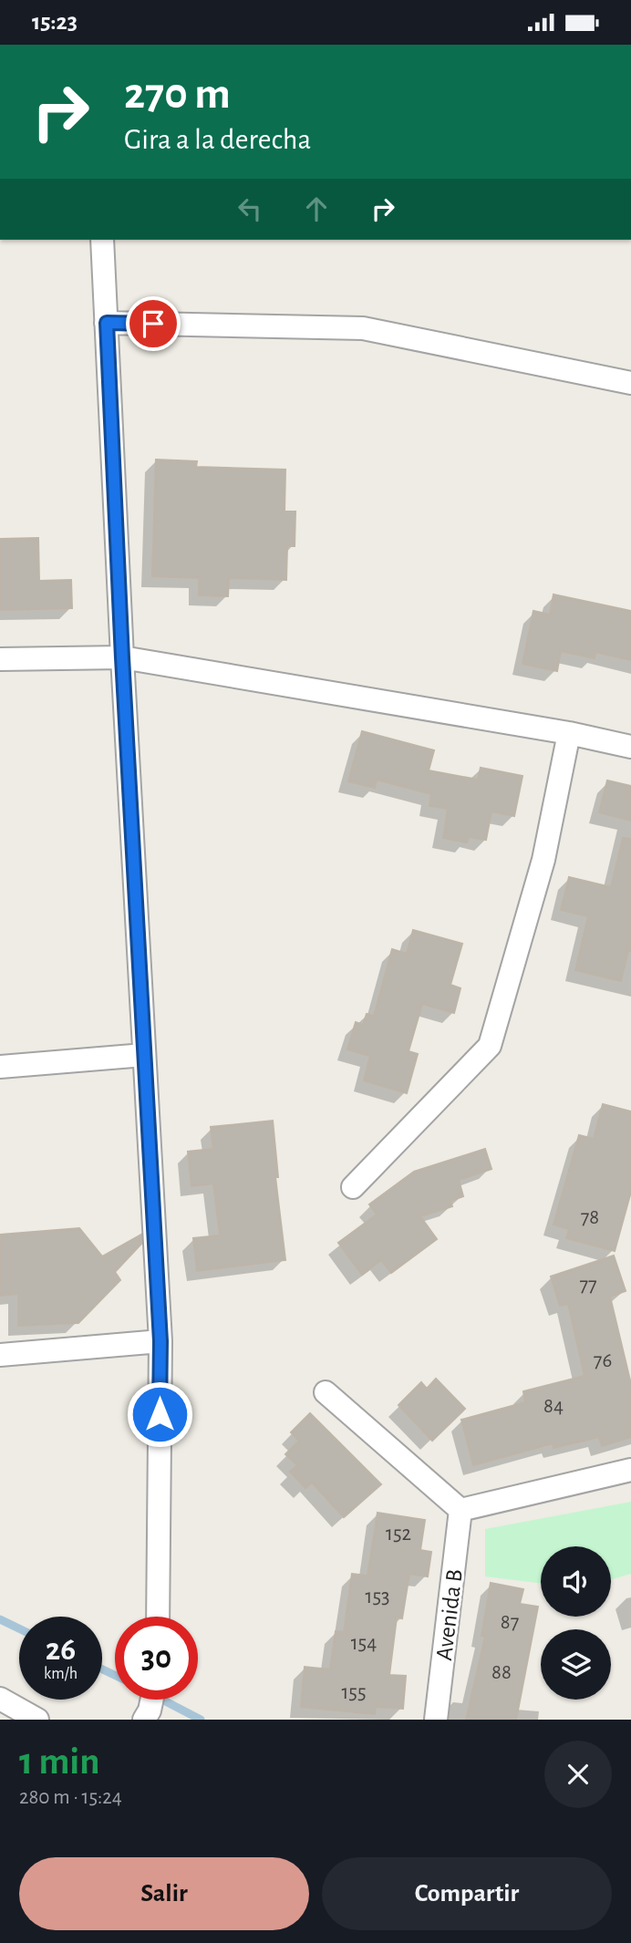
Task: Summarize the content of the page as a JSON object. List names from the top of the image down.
{
  "streets": {
    "street": ["Avenida B"]
  },
  "house_numbers": [
    "78",
    "77",
    "76",
    "84",
    "152",
    "153",
    "87",
    "154",
    "88",
    "155"
  ],
  "page": {
    "status": "15:23",
    "turn": ["270 m", "Gira a la derecha"],
    "speed": "26 km/h",
    "limit": "30",
    "heading": ["1 min", "280 m · 15:24"],
    "buttons": ["Salir", "Compartir"]
  }
}
